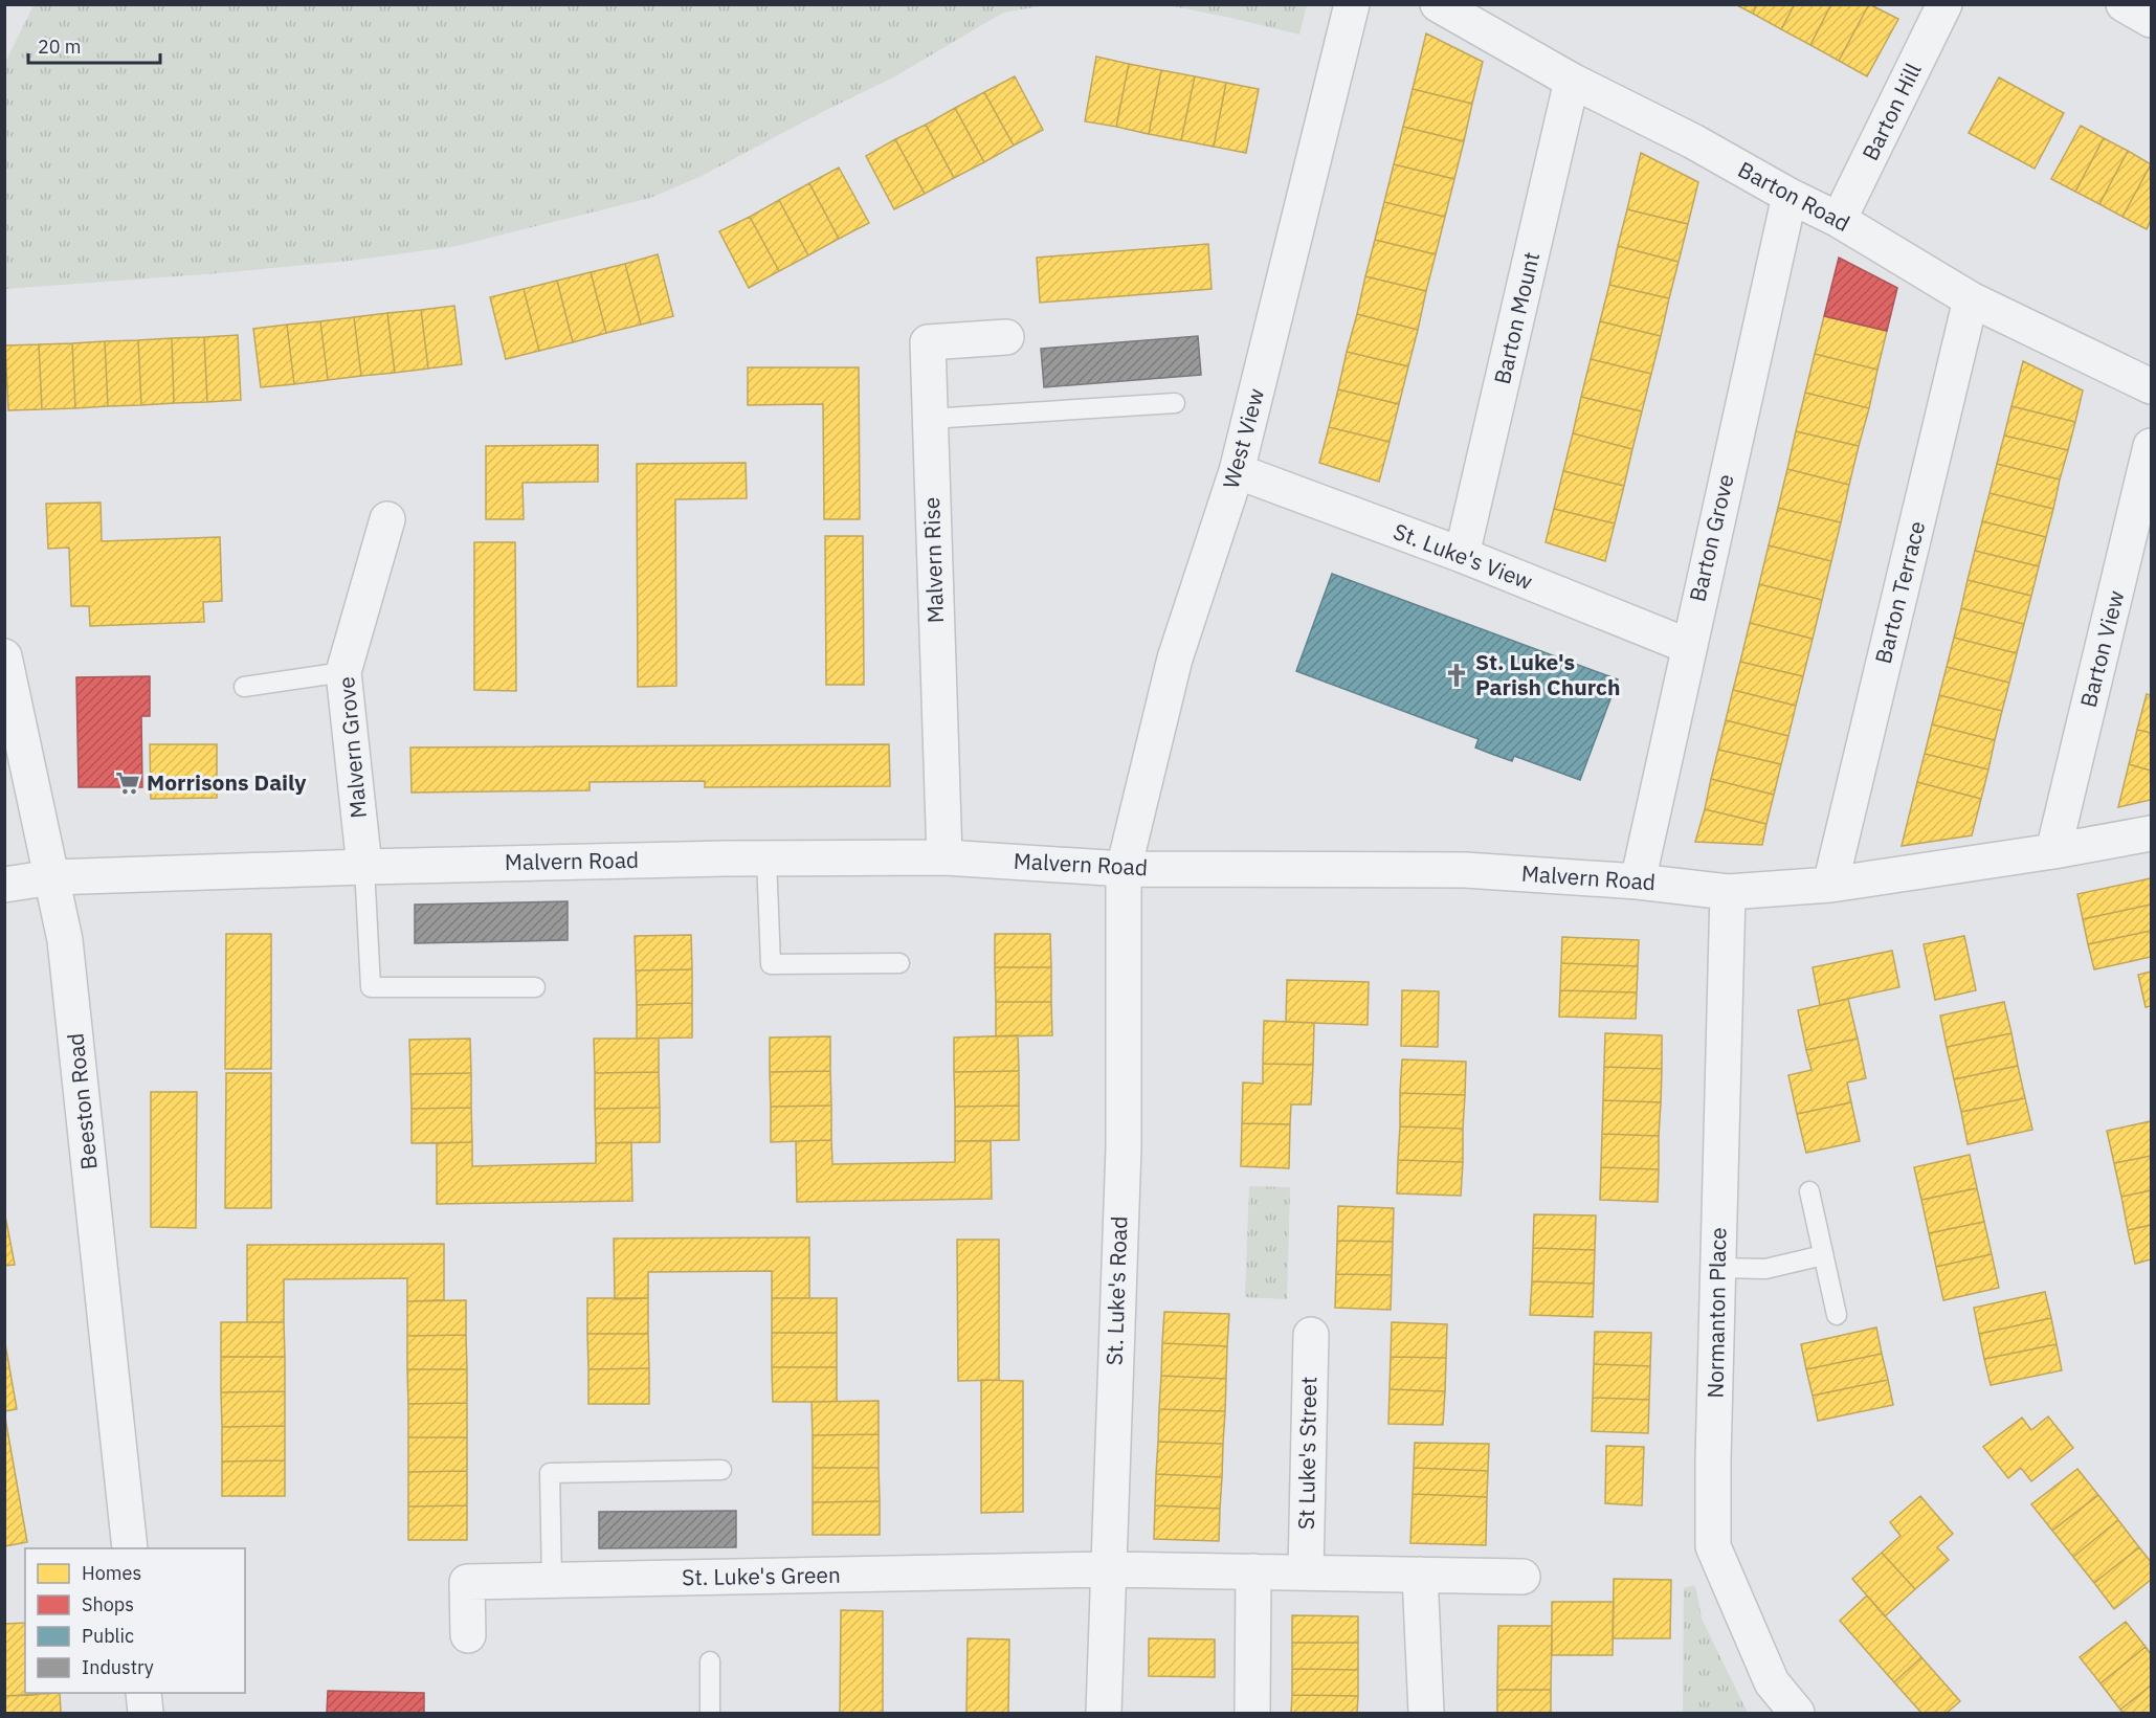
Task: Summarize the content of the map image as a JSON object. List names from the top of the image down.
{
  "streets": {
    "street": [
      "Barton Hill",
      "Barton Road",
      "Barton Mount",
      "West View",
      "Barton Grove",
      "St. Luke's View",
      "Malvern Rise",
      "Barton Terrace",
      "Barton View",
      "Malvern Grove",
      "Malvern Road",
      "Beeston Road",
      "St. Luke's Road",
      "Normanton Place",
      "St Luke's Street",
      "St. Luke's Green"
    ]
  },
  "crossings": [
    ["Barton Hill", "Barton Road"],
    ["Barton Road", "Barton Mount"],
    ["Barton Road", "Barton Grove"],
    ["Barton Road", "Barton Terrace"],
    ["Barton Mount", "St. Luke's View"],
    ["West View", "St. Luke's View"],
    ["West View", "Malvern Road"],
    ["West View", "St. Luke's Road"],
    ["Barton Grove", "St. Luke's View"],
    ["Barton Grove", "Malvern Road"],
    ["Malvern Rise", "Malvern Road"],
    ["Barton Terrace", "Malvern Road"],
    ["Barton View", "Malvern Road"],
    ["Malvern Grove", "Malvern Road"],
    ["Malvern Road", "Beeston Road"],
    ["Malvern Road", "St. Luke's Road"],
    ["Malvern Road", "Normanton Place"],
    ["St. Luke's Road", "St. Luke's Green"]
  ],
  "places": {
    "church": ["St. Luke's Parish Church"],
    "supermarket": ["Morrisons Daily"]
  },
  "legend": [
    "Homes",
    "Shops",
    "Public",
    "Industry"
  ],
  "scale_bar": "20 m"
}
